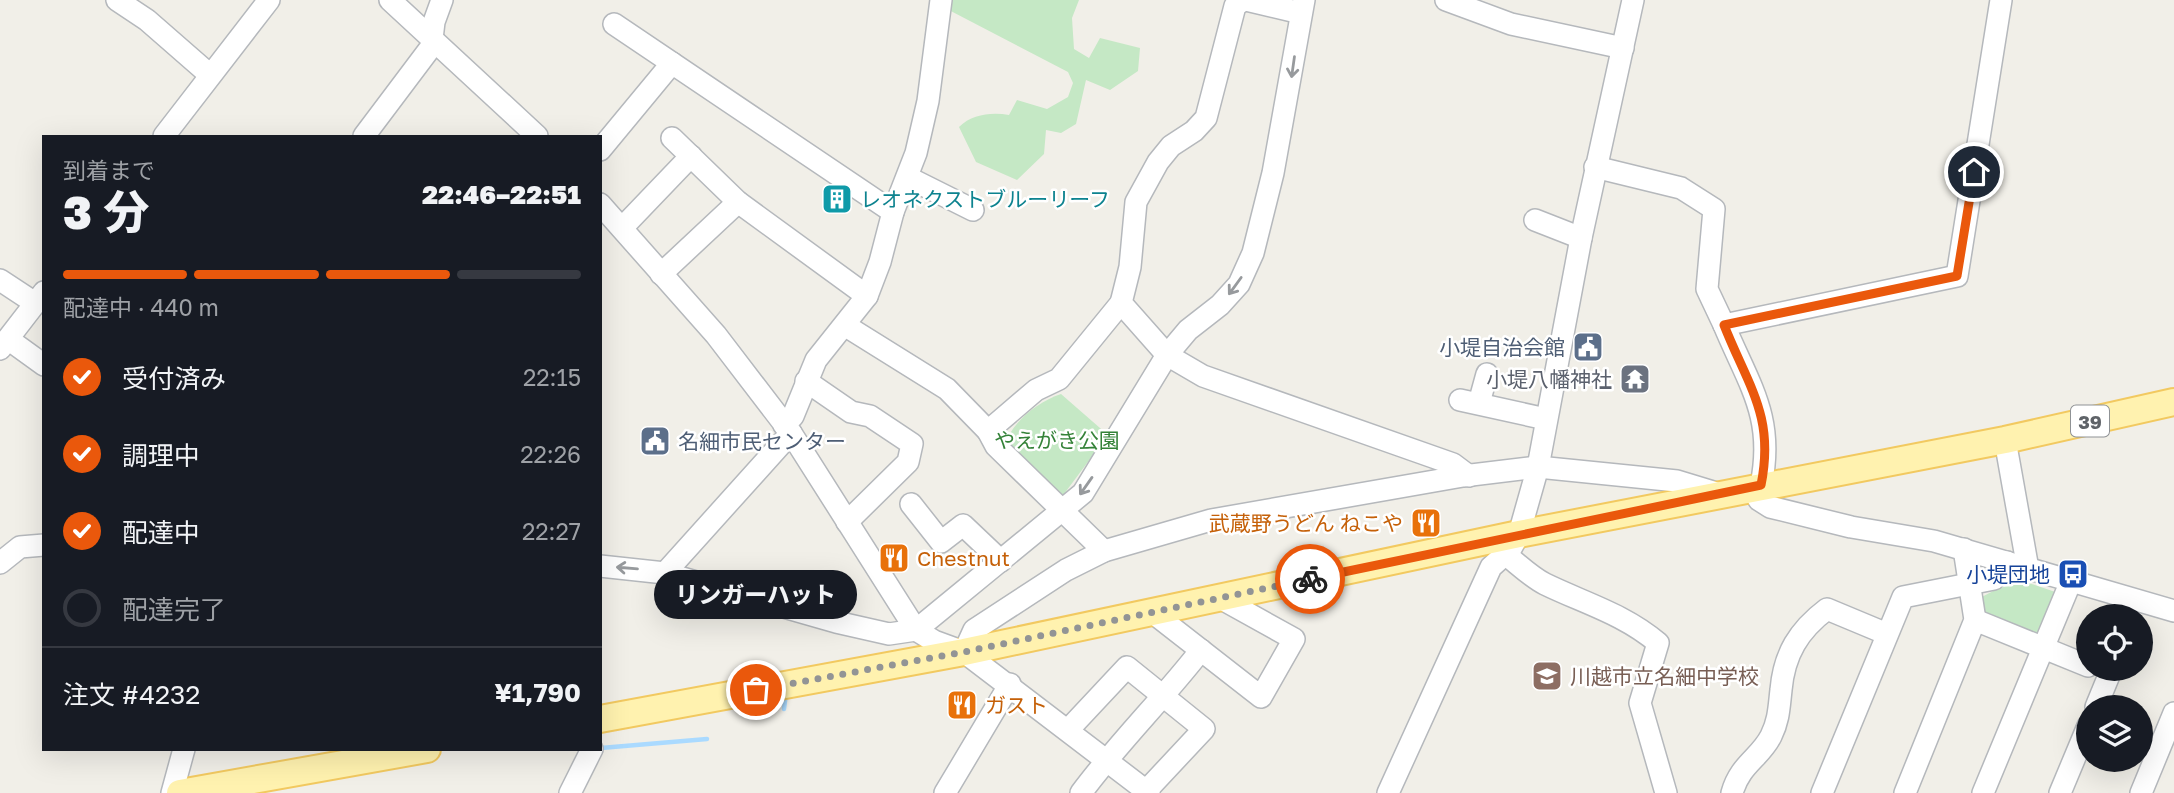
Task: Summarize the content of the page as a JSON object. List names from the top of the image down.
{
  "streets": {
    "main road": ["39"]
  },
  "parks": ["やえがき公園"],
  "places": {
    "building": ["レオネクストブルーリーフ"],
    "public building": ["小堤自治会館", "名細市民センター"],
    "temple": ["小堤八幡神社"],
    "restaurant": ["武蔵野うどん ねこや", "Chestnut", "ガスト"],
    "bus stop": ["小堤団地"],
    "school or university": ["川越市立名細中学校"],
    "other": ["リンガーハット"]
  },
  "page": {
    "heading": ["3 分", "到着まで", "22:46–22:51"],
    "panel": ["注文 #4232", "¥1,790"],
    "bar": "配達中 · 440 m",
    "list": [
      ["受付済み", "22:15"],
      ["調理中", "22:26"],
      ["配達中", "22:27"],
      "配達完了"
    ],
    "bubble": "リンガーハット"
  }
}
